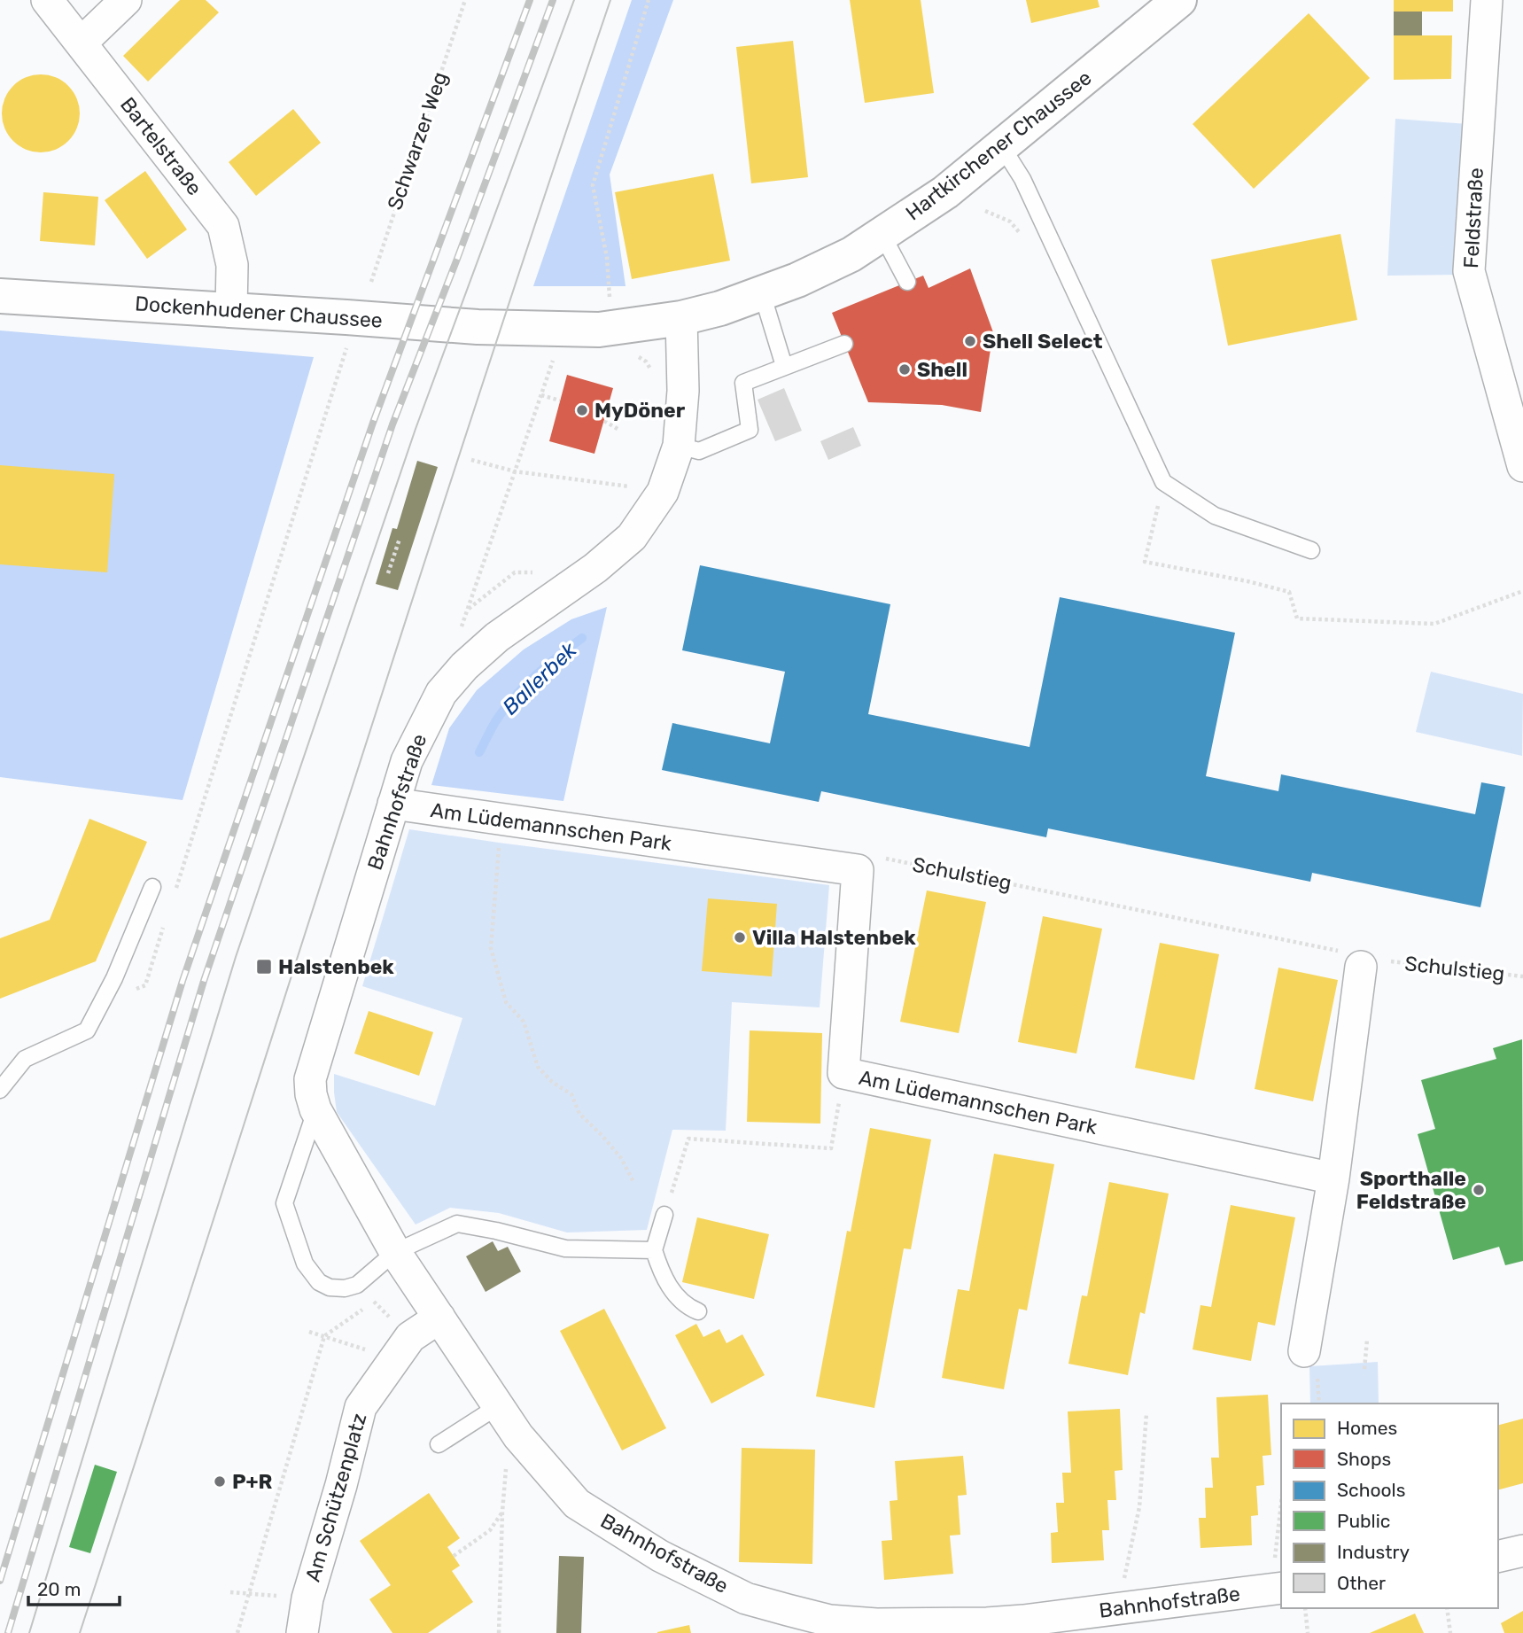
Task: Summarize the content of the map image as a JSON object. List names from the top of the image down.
{
  "streets": {
    "main road": ["Hartkirchener Chaussee", "Dockenhudener Chaussee"],
    "street": [
      "Bartelstraße",
      "Feldstraße",
      "Bahnhofstraße",
      "Am Lüdemannschen Park",
      "Am Schützenplatz"
    ],
    "path": ["Schwarzer Weg", "Schulstieg"]
  },
  "crossings": [
    ["Hartkirchener Chaussee", "Dockenhudener Chaussee"],
    ["Hartkirchener Chaussee", "Bahnhofstraße"],
    ["Bartelstraße", "Dockenhudener Chaussee"],
    ["Bahnhofstraße", "Am Lüdemannschen Park"],
    ["Bahnhofstraße", "Am Schützenplatz"]
  ],
  "water": ["Ballerbek"],
  "places": {
    "other": [
      "Shell Select",
      "Shell",
      "MyDöner",
      "Villa Halstenbek",
      "Sporthalle Feldstraße",
      "P+R"
    ],
    "transit": ["Halstenbek"]
  },
  "legend": [
    "Homes",
    "Shops",
    "Schools",
    "Public",
    "Industry",
    "Other"
  ],
  "scale_bar": "20 m"
}
